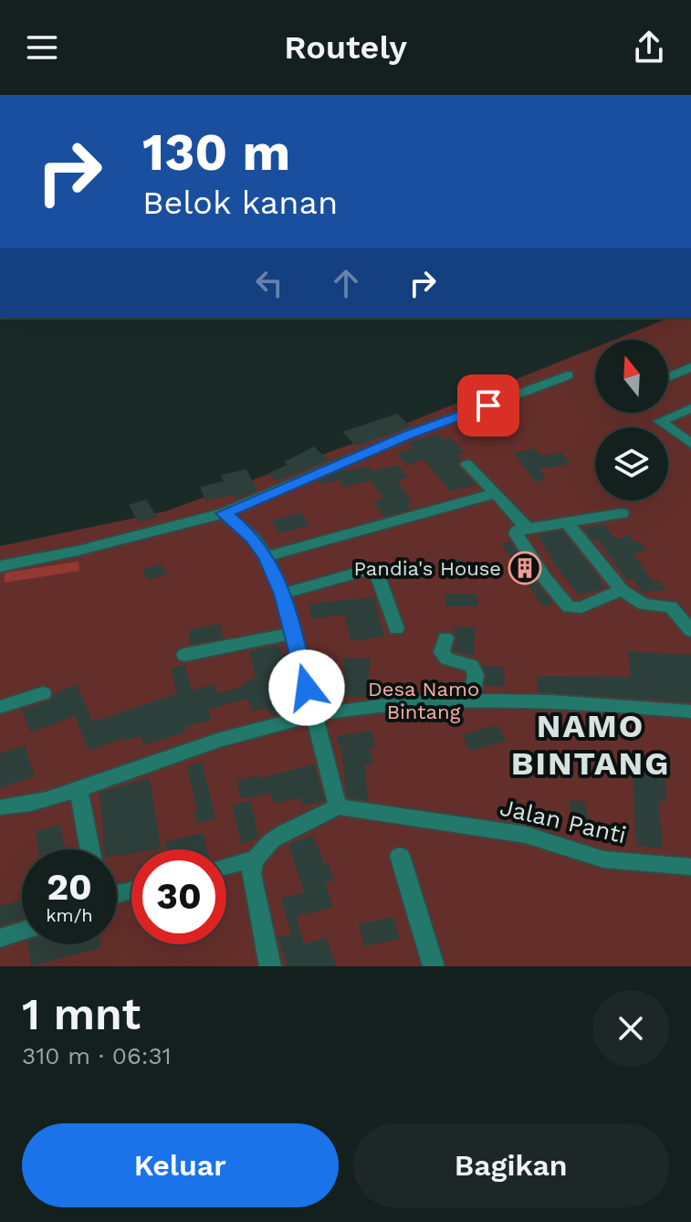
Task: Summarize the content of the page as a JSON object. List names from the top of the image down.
{
  "streets": {
    "street": ["Jalan Panti"]
  },
  "districts": ["NAMO BINTANG"],
  "parks": ["Desa Namo Bintang"],
  "places": {
    "building": ["Pandia's House"]
  },
  "north": "top",
  "page": {
    "header": "Routely",
    "turn": ["130 m", "Belok kanan"],
    "speed": "20 km/h",
    "limit": "30",
    "heading": ["1 mnt", "310 m · 06:31"],
    "buttons": ["Keluar", "Bagikan"]
  }
}
